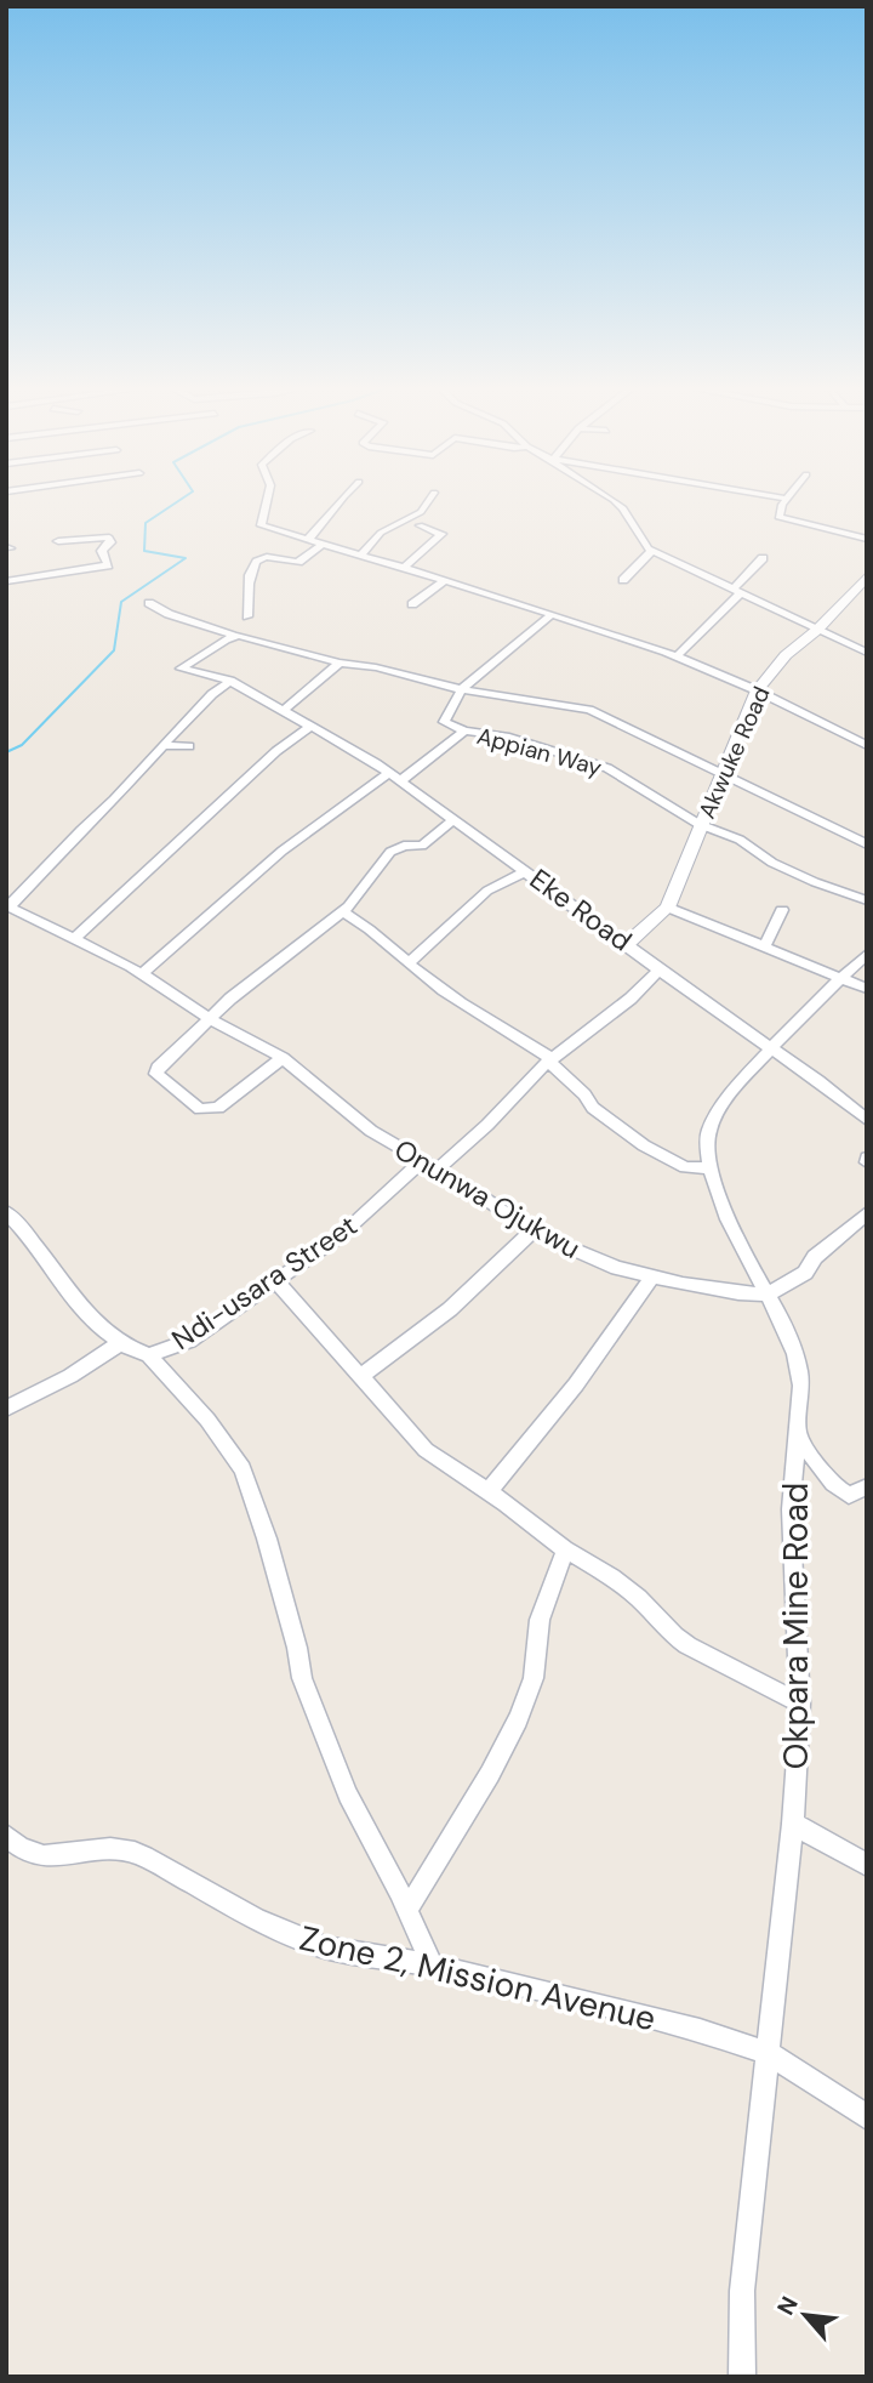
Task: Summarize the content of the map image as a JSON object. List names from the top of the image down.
{
  "streets": {
    "main road": ["Akwuke Road"],
    "street": [
      "Appian Way",
      "Eke Road",
      "Onunwa Ojukwu",
      "Ndi-usara Street",
      "Okpara Mine Road",
      "Zone 2, Mission Avenue"
    ]
  },
  "crossings": [
    ["Appian Way", "Akwuke Road"],
    ["Akwuke Road", "Eke Road"],
    ["Eke Road", "Okpara Mine Road"],
    ["Onunwa Ojukwu", "Ndi-usara Street"],
    ["Onunwa Ojukwu", "Okpara Mine Road"],
    ["Okpara Mine Road", "Zone 2, Mission Avenue"]
  ],
  "north": "top left"
}
